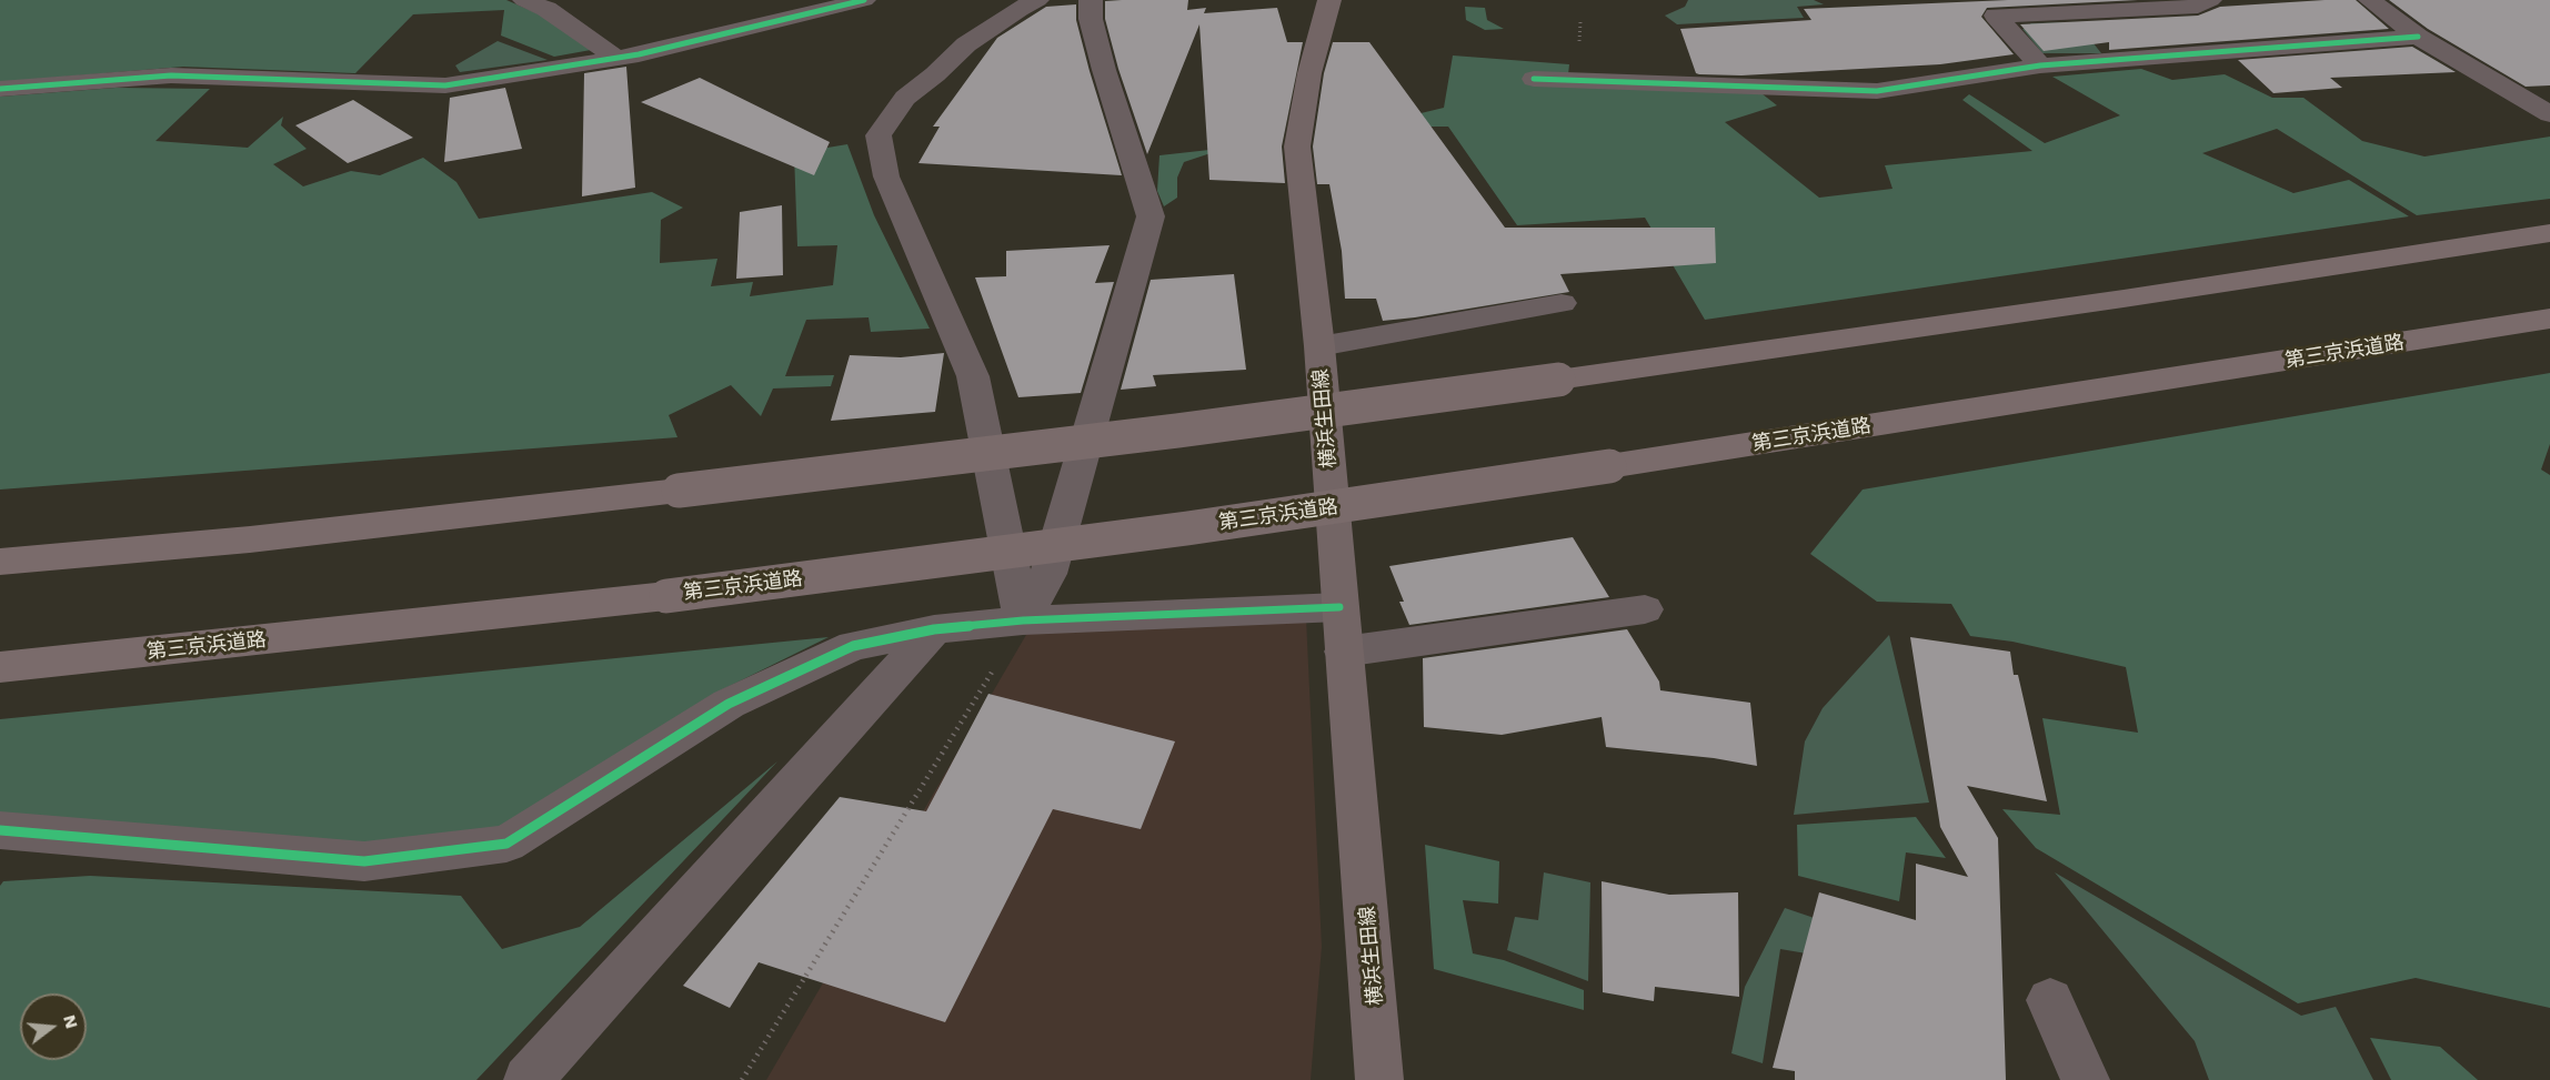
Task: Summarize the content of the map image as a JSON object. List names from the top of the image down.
{
  "streets": {
    "highway": ["第三京浜道路"],
    "main road": ["横浜生田線"]
  },
  "north": "right"
}
